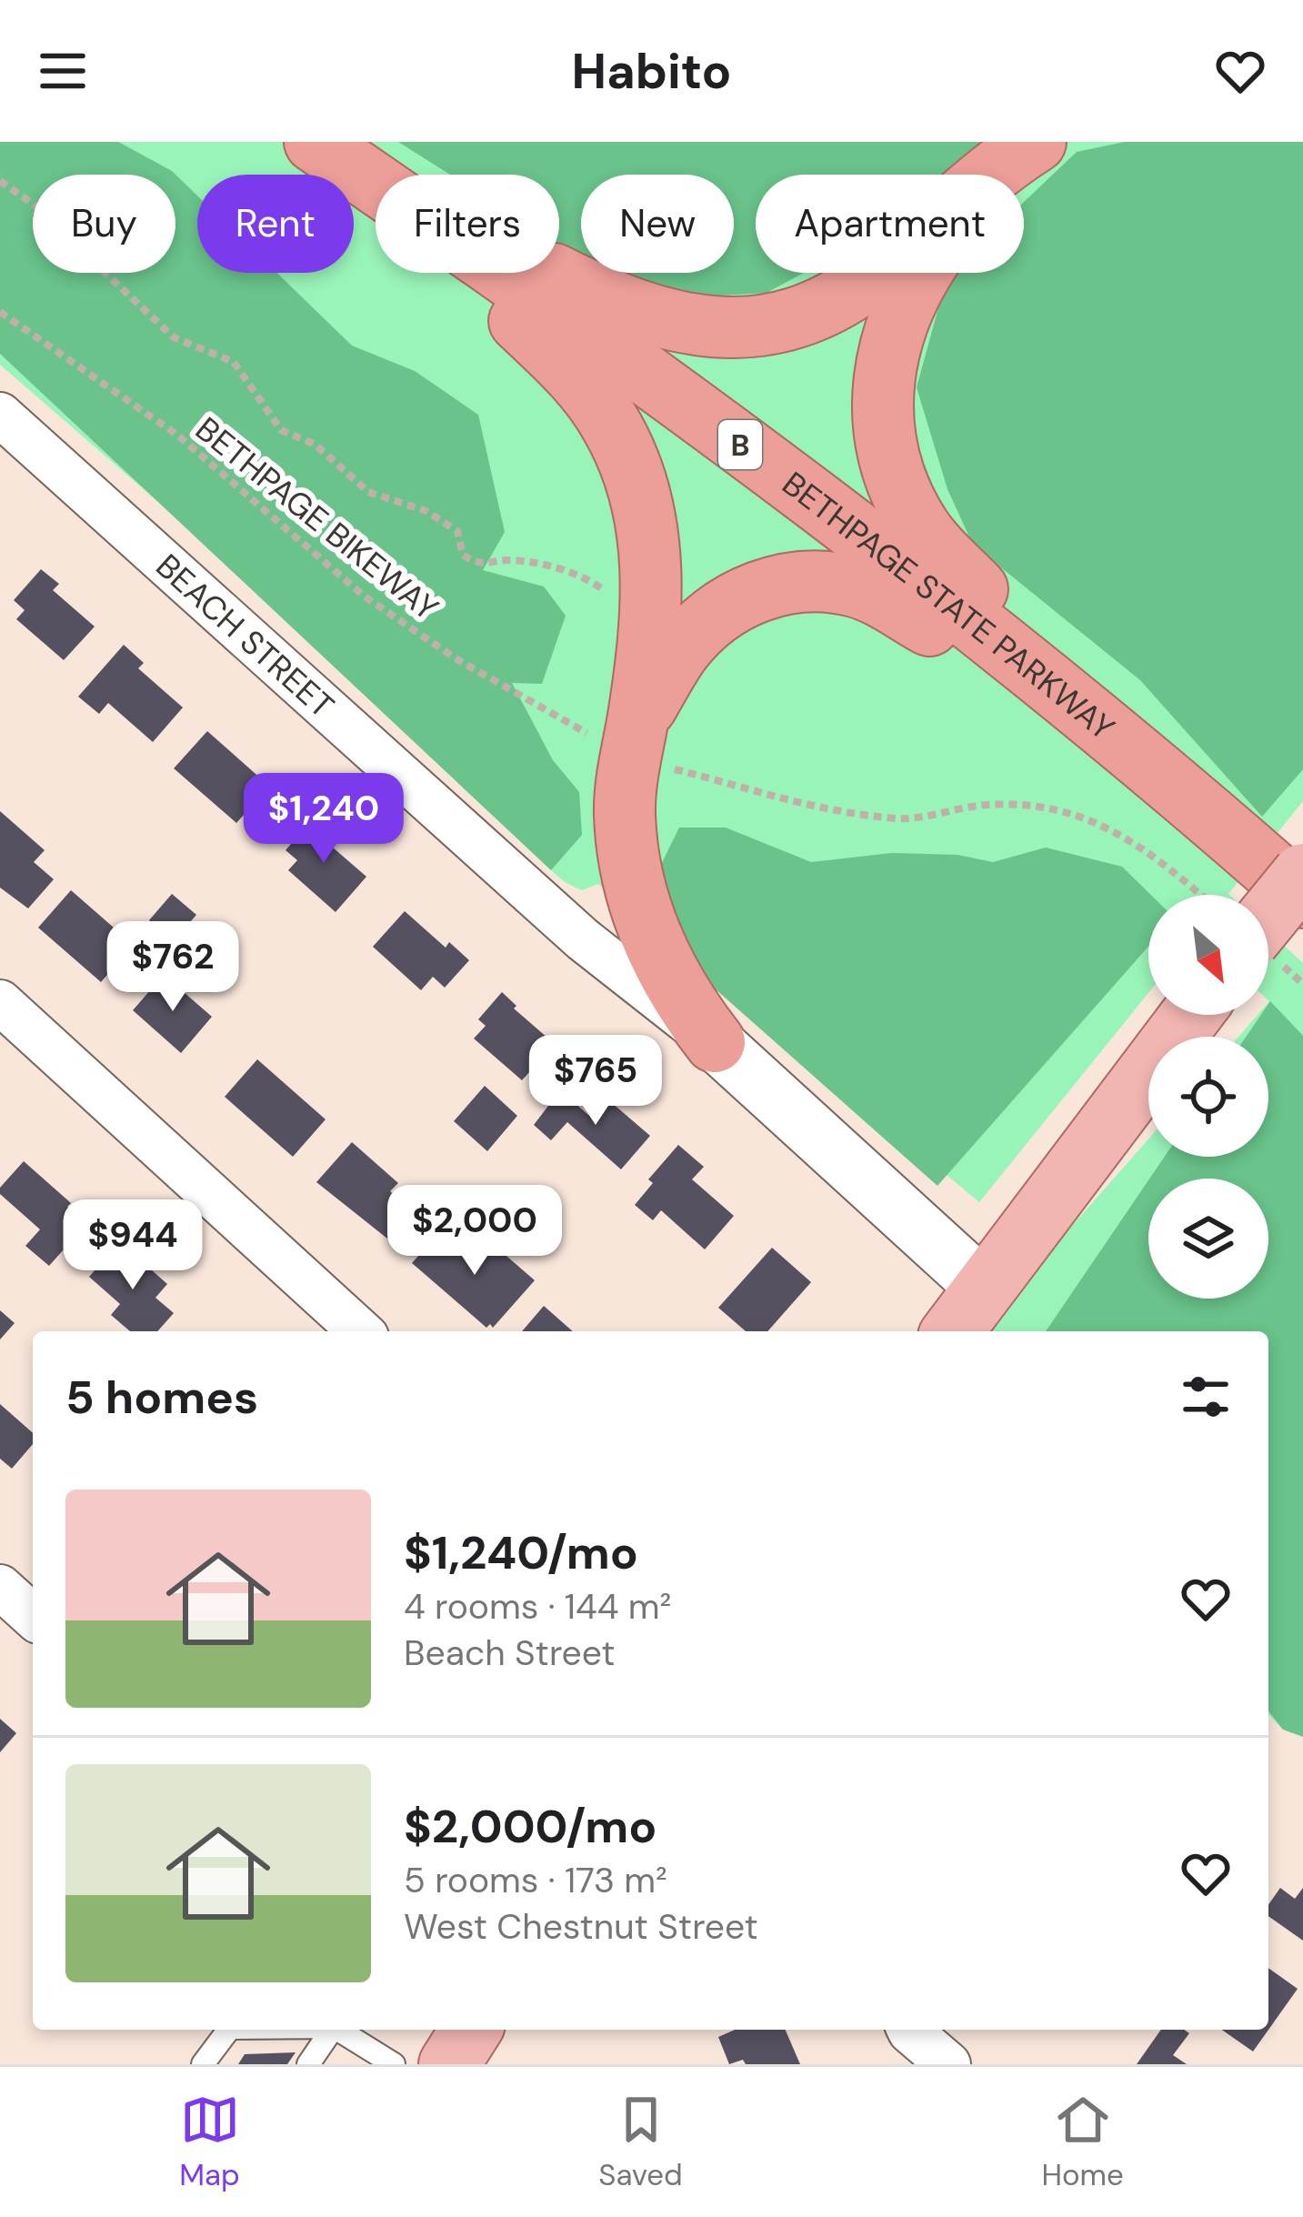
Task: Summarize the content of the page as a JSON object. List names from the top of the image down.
{
  "streets": {
    "highway": ["B", "BETHPAGE STATE PARKWAY"],
    "street": ["BEACH STREET"],
    "path": ["BETHPAGE BIKEWAY"]
  },
  "north": "bottom right",
  "page": {
    "header": "Habito",
    "chip": [
      "Buy",
      "Rent",
      "Filters",
      "New",
      "Apartment"
    ],
    "price": [
      "$1,240",
      "$762",
      "$765",
      "$2,000",
      "$944"
    ],
    "heading": "5 homes",
    "list": [
      {
        "name": "$1,240/mo",
        "note": "4 rooms · 144 m² · Beach Street"
      },
      {
        "name": "$2,000/mo",
        "note": "5 rooms · 173 m² · West Chestnut Street"
      }
    ],
    "tabs": ["Map", "Saved", "Home"]
  }
}
